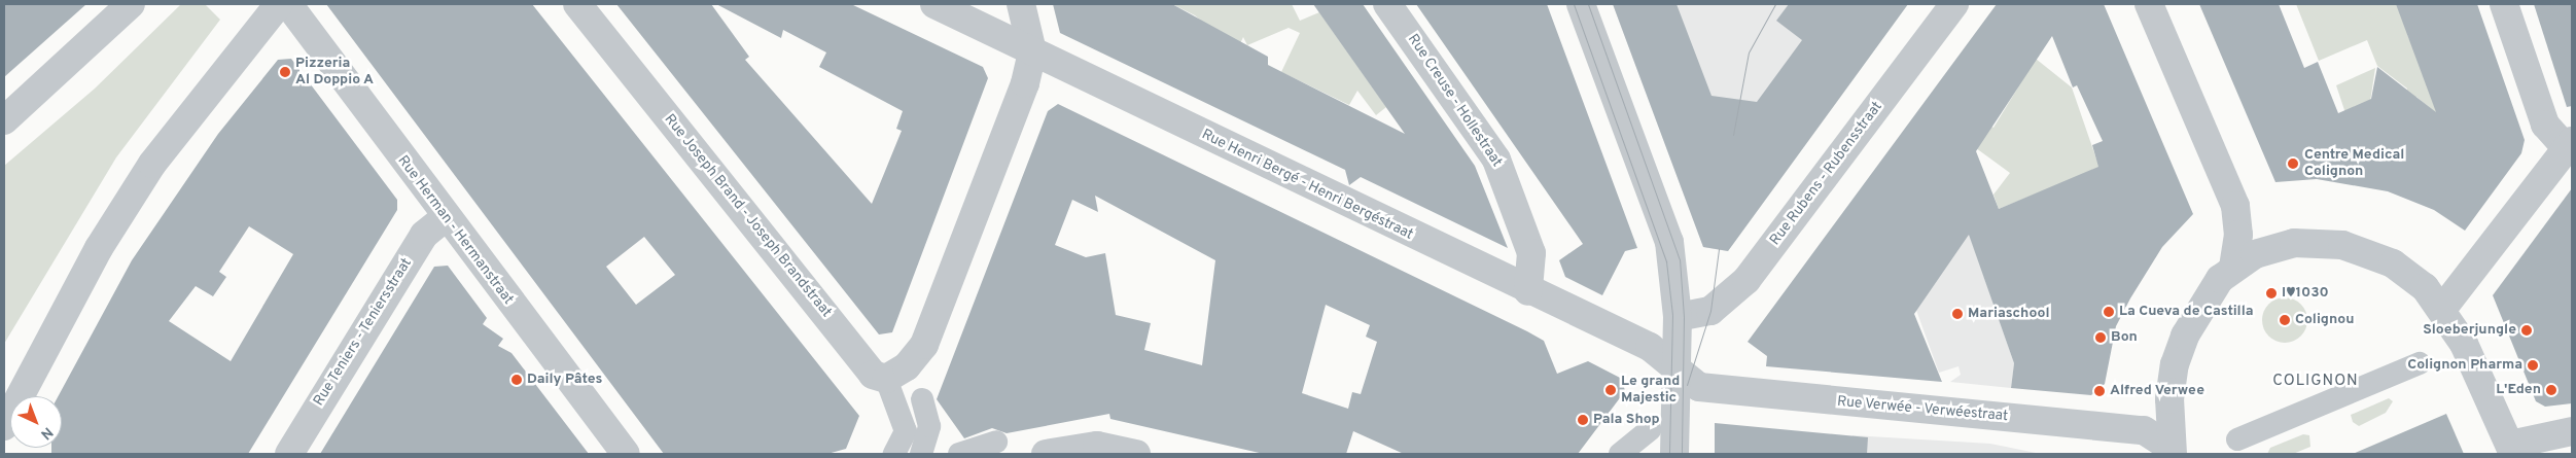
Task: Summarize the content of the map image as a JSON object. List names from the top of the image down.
{
  "streets": {
    "street": [
      "Rue Creuse - Hollestraat",
      "Rue Rubens - Rubensstraat",
      "Rue Henri Bergé - Henri Bergéstraat",
      "Rue Joseph Brand - Joseph Brandstraat",
      "Rue Herman - Hermanstraat",
      "Rue Teniers - Teniersstraat",
      "Rue Verwée - Verwéestraat"
    ]
  },
  "crossings": [
    ["Rue Creuse - Hollestraat", "Rue Henri Bergé - Henri Bergéstraat"],
    ["Rue Henri Bergé - Henri Bergéstraat", "Rue Verwée - Verwéestraat"],
    ["Rue Herman - Hermanstraat", "Rue Teniers - Teniersstraat"]
  ],
  "districts": ["COLIGNON"],
  "places": [
    "Pizzeria Al Doppio A",
    "Centre Medical Colignon",
    "I♥1030",
    "La Cueva de Castilla",
    "Mariaschool",
    "Colignou",
    "Sloeberjungle",
    "Bon",
    "Colignon Pharma",
    "Daily Pâtes",
    "Le grand Majestic",
    "L'Eden",
    "Alfred Verwee",
    "Pala Shop"
  ],
  "north": "bottom right"
}
